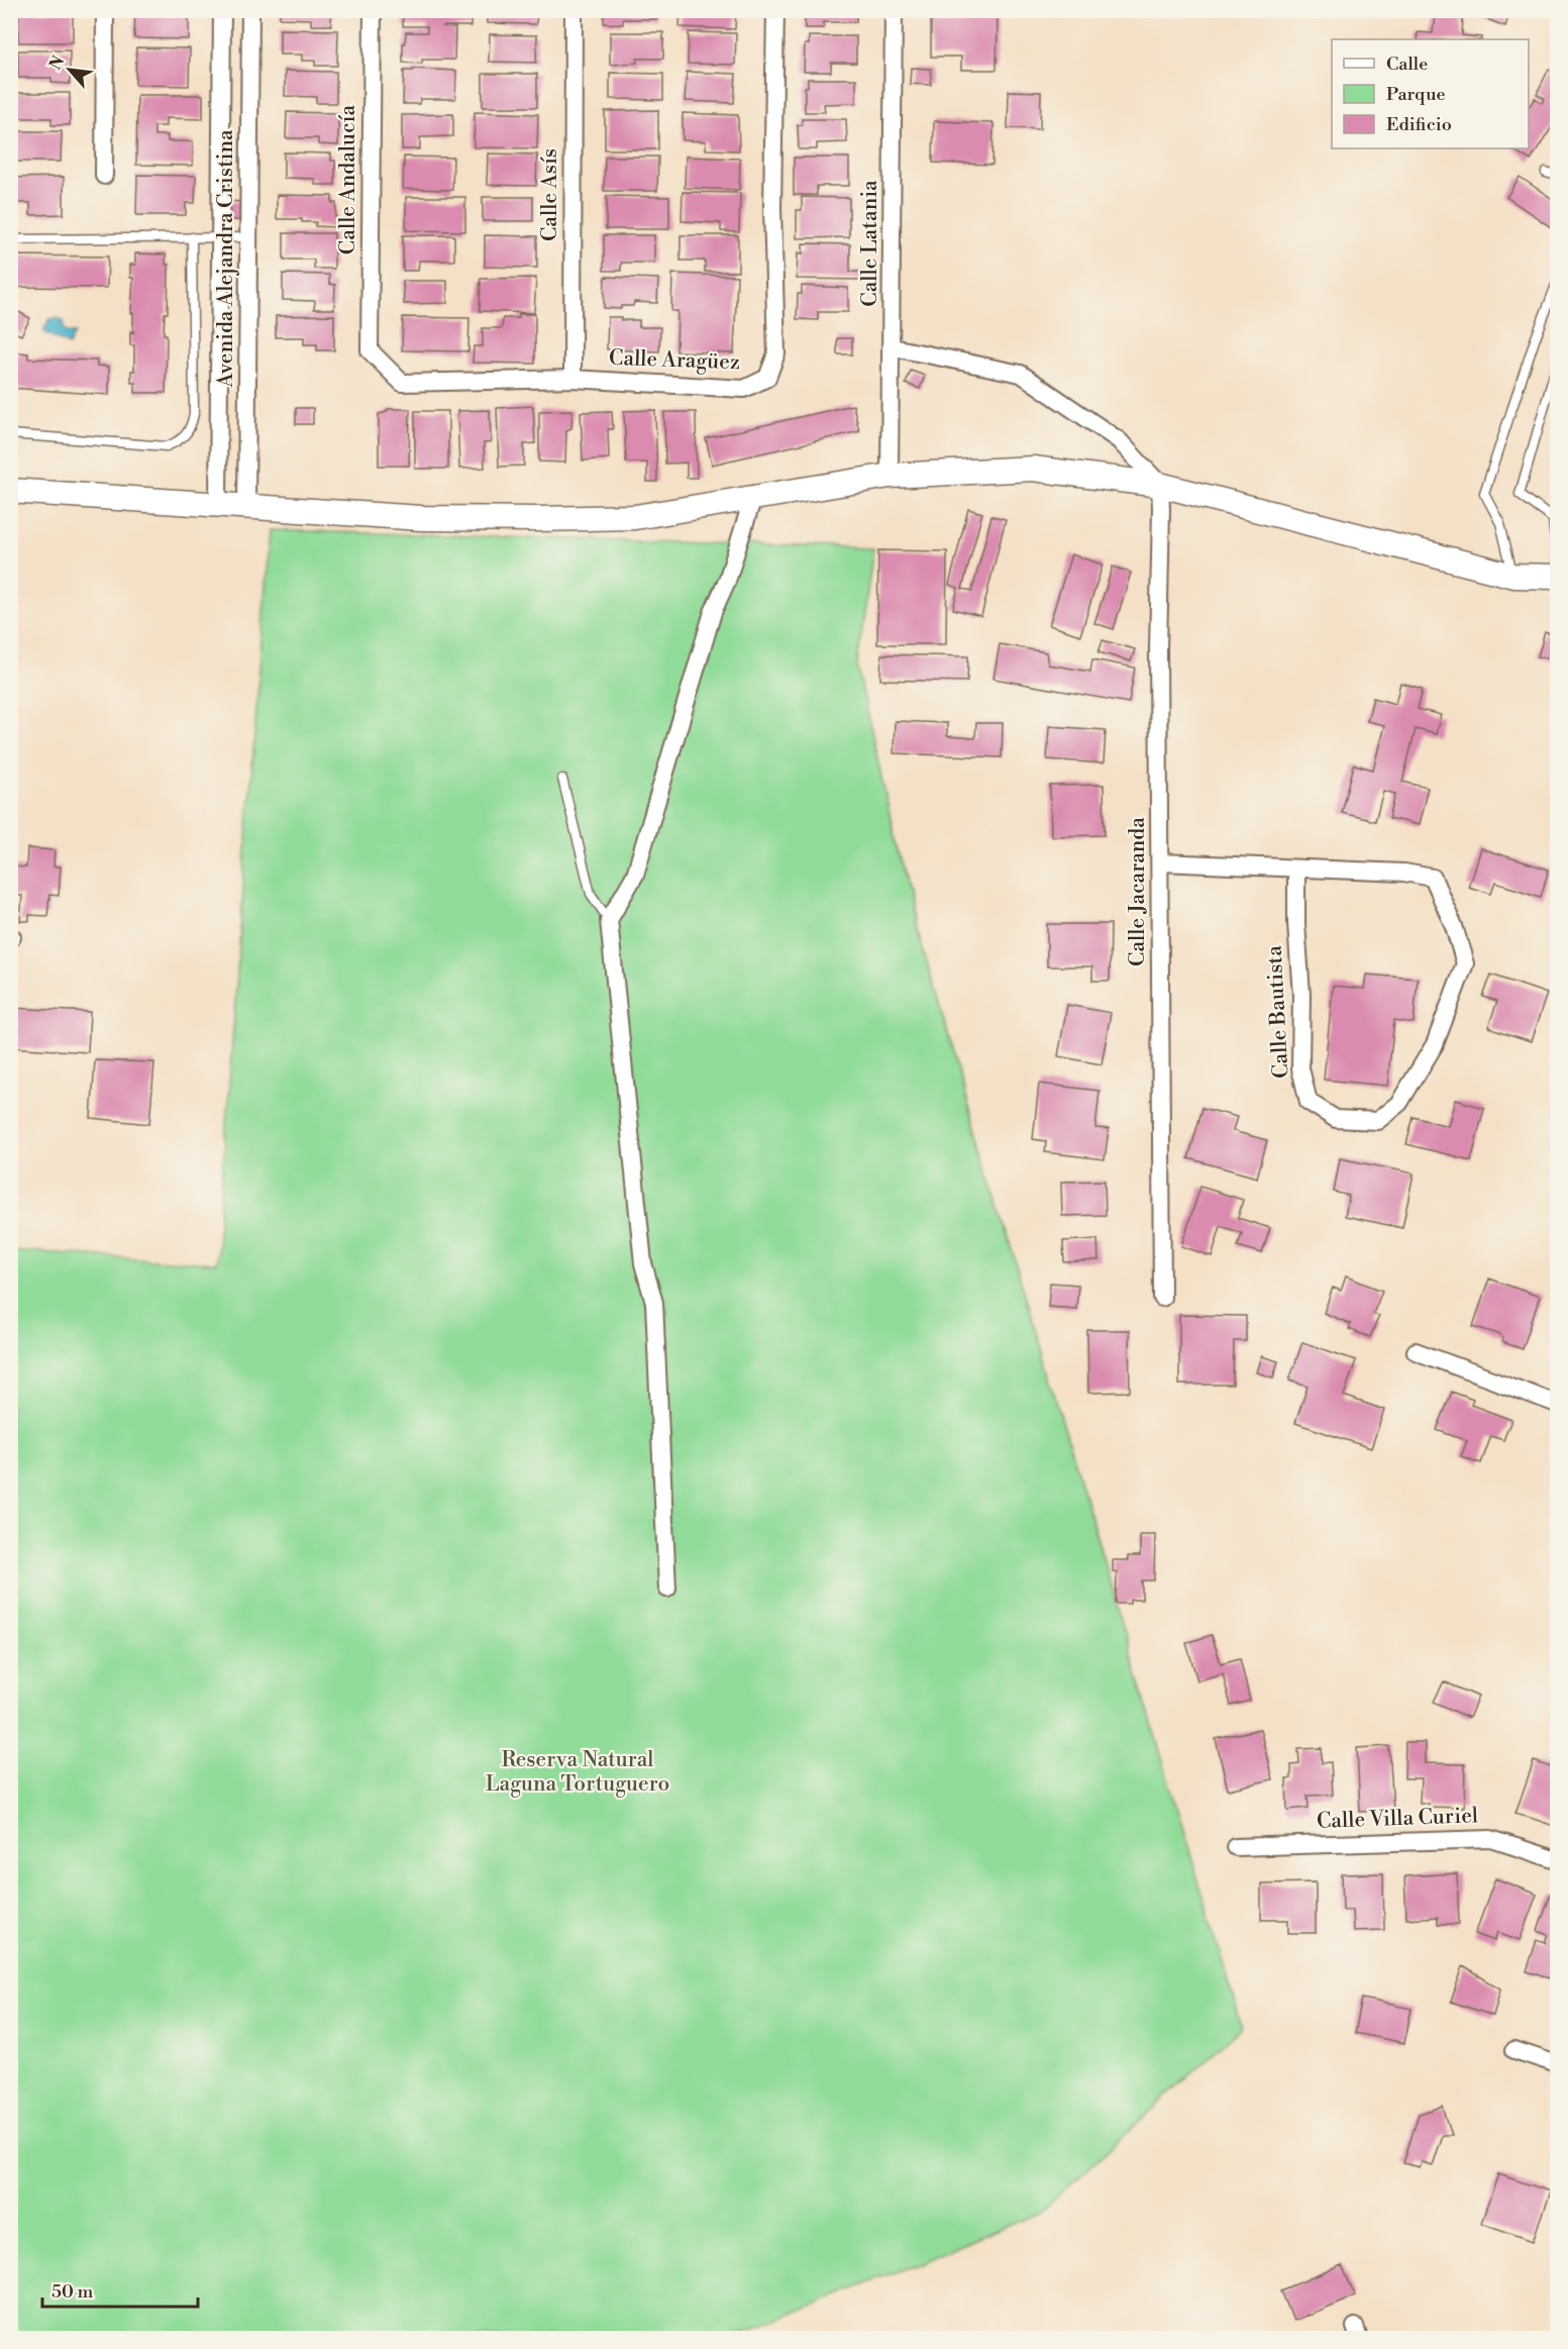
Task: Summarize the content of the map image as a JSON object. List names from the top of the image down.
{
  "streets": {
    "street": [
      "Calle Andalucía",
      "Calle Asís",
      "Calle Latania",
      "Avenida Alejandra Cristina",
      "Calle Aragüez",
      "Calle Jacaranda",
      "Calle Bautista",
      "Calle Villa Curiel"
    ]
  },
  "crossings": [
    ["Calle Andalucía", "Calle Aragüez"],
    ["Calle Asís", "Calle Aragüez"],
    ["Calle Jacaranda", "Calle Bautista"]
  ],
  "parks": ["Reserva Natural Laguna Tortuguero"],
  "legend": ["Calle", "Parque", "Edificio"],
  "scale_bar": "50 m",
  "north": "top left"
}
